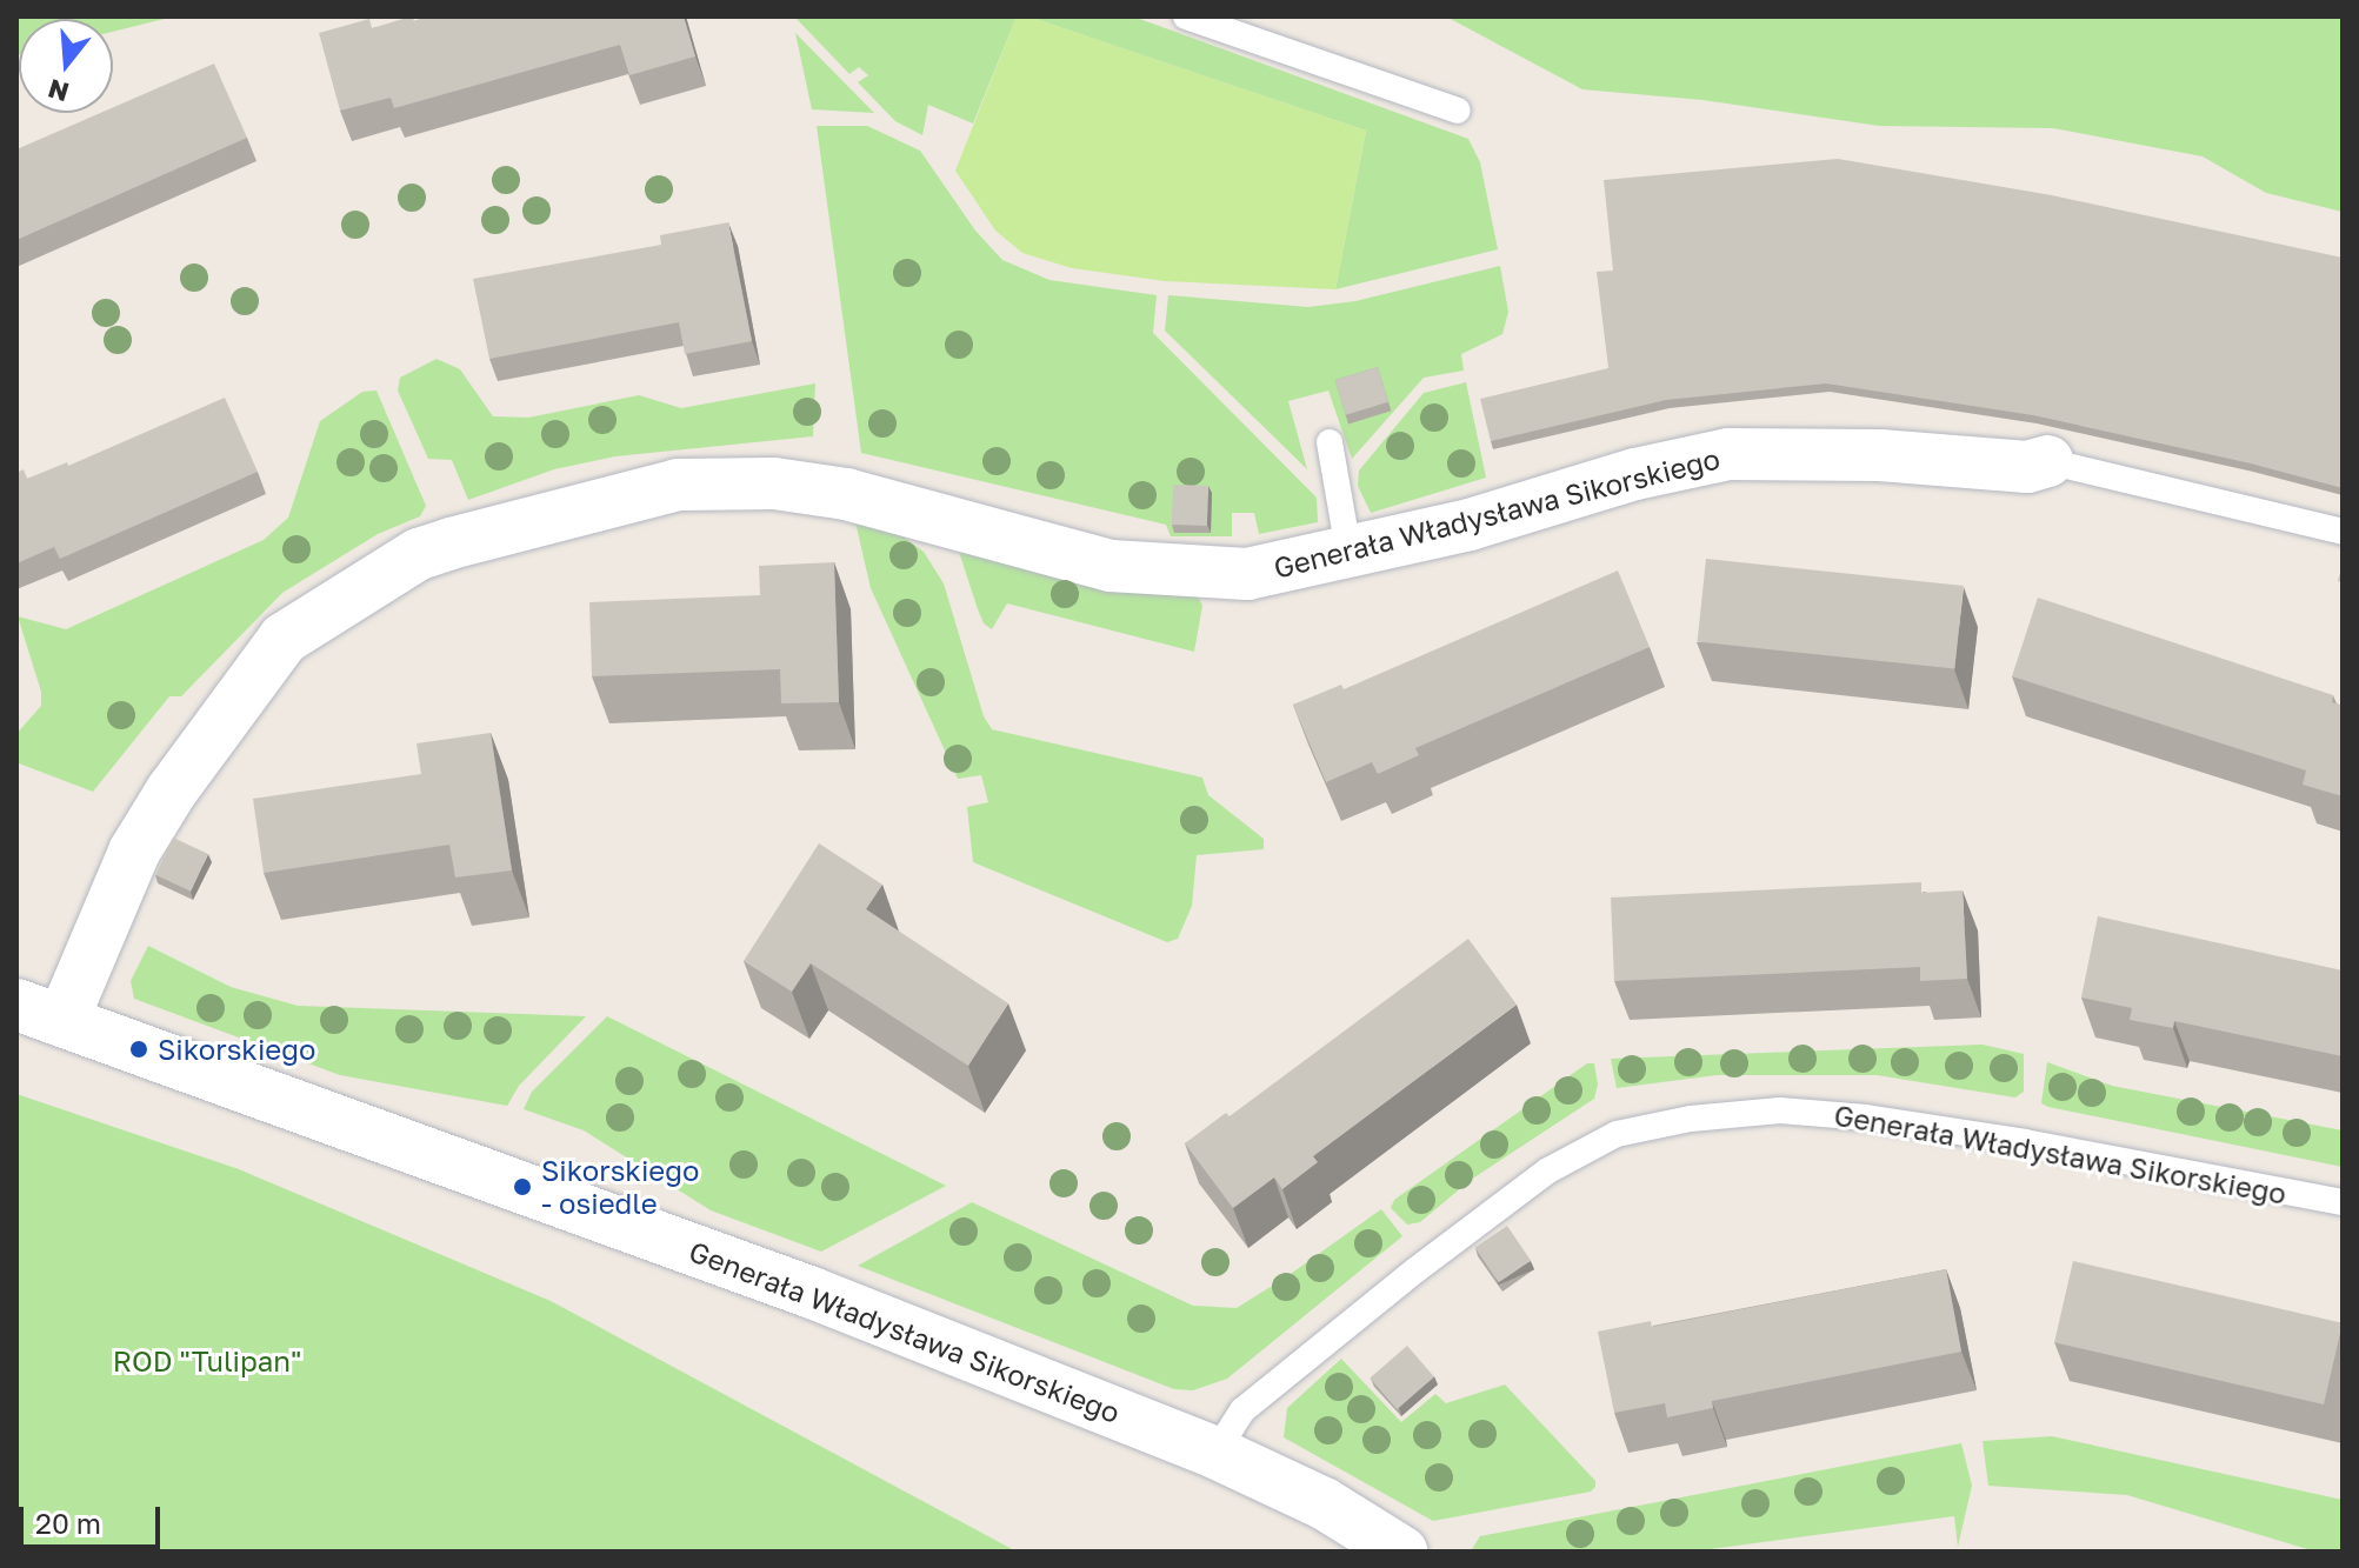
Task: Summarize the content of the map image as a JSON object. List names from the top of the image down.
{
  "streets": {
    "street": ["Generała Władysława Sikorskiego"]
  },
  "parks": ["ROD \"Tulipan\""],
  "places": ["Sikorskiego", "Sikorskiego - osiedle"],
  "scale_bar": "20 m",
  "north": "bottom"
}
